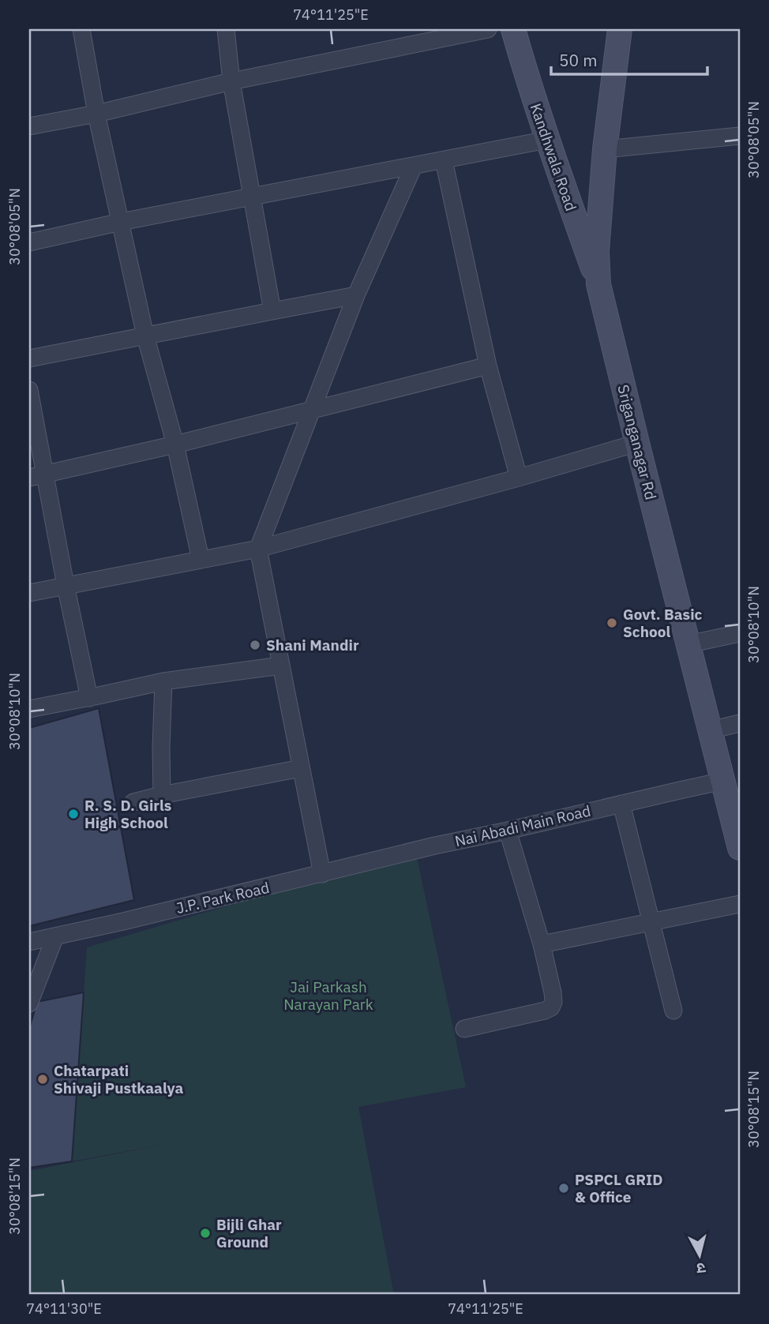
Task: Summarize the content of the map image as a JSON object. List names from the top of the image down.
{
  "streets": {
    "main road": ["Kandhwala Road", "Sriganganagar Rd"],
    "street": ["Nai Abadi Main Road", "J.P. Park Road"]
  },
  "crossings": [
    ["Kandhwala Road", "Sriganganagar Rd"],
    ["Sriganganagar Rd", "Nai Abadi Main Road"],
    ["Nai Abadi Main Road", "J.P. Park Road"]
  ],
  "parks": ["Jai Parkash Narayan Park"],
  "places": [
    "Govt. Basic School",
    "Shani Mandir",
    "R. S. D. Girls High School",
    "Chatarpati Shivaji Pustkaalya",
    "PSPCL GRID & Office",
    "Bijli Ghar Ground"
  ],
  "scale_bar": "50 m",
  "north": "bottom",
  "coordinates": [
    "74°11'25\"E",
    "30°08'05\"N",
    "30°08'10\"N",
    "30°08'15\"N",
    "74°11'30\"E"
  ]
}
